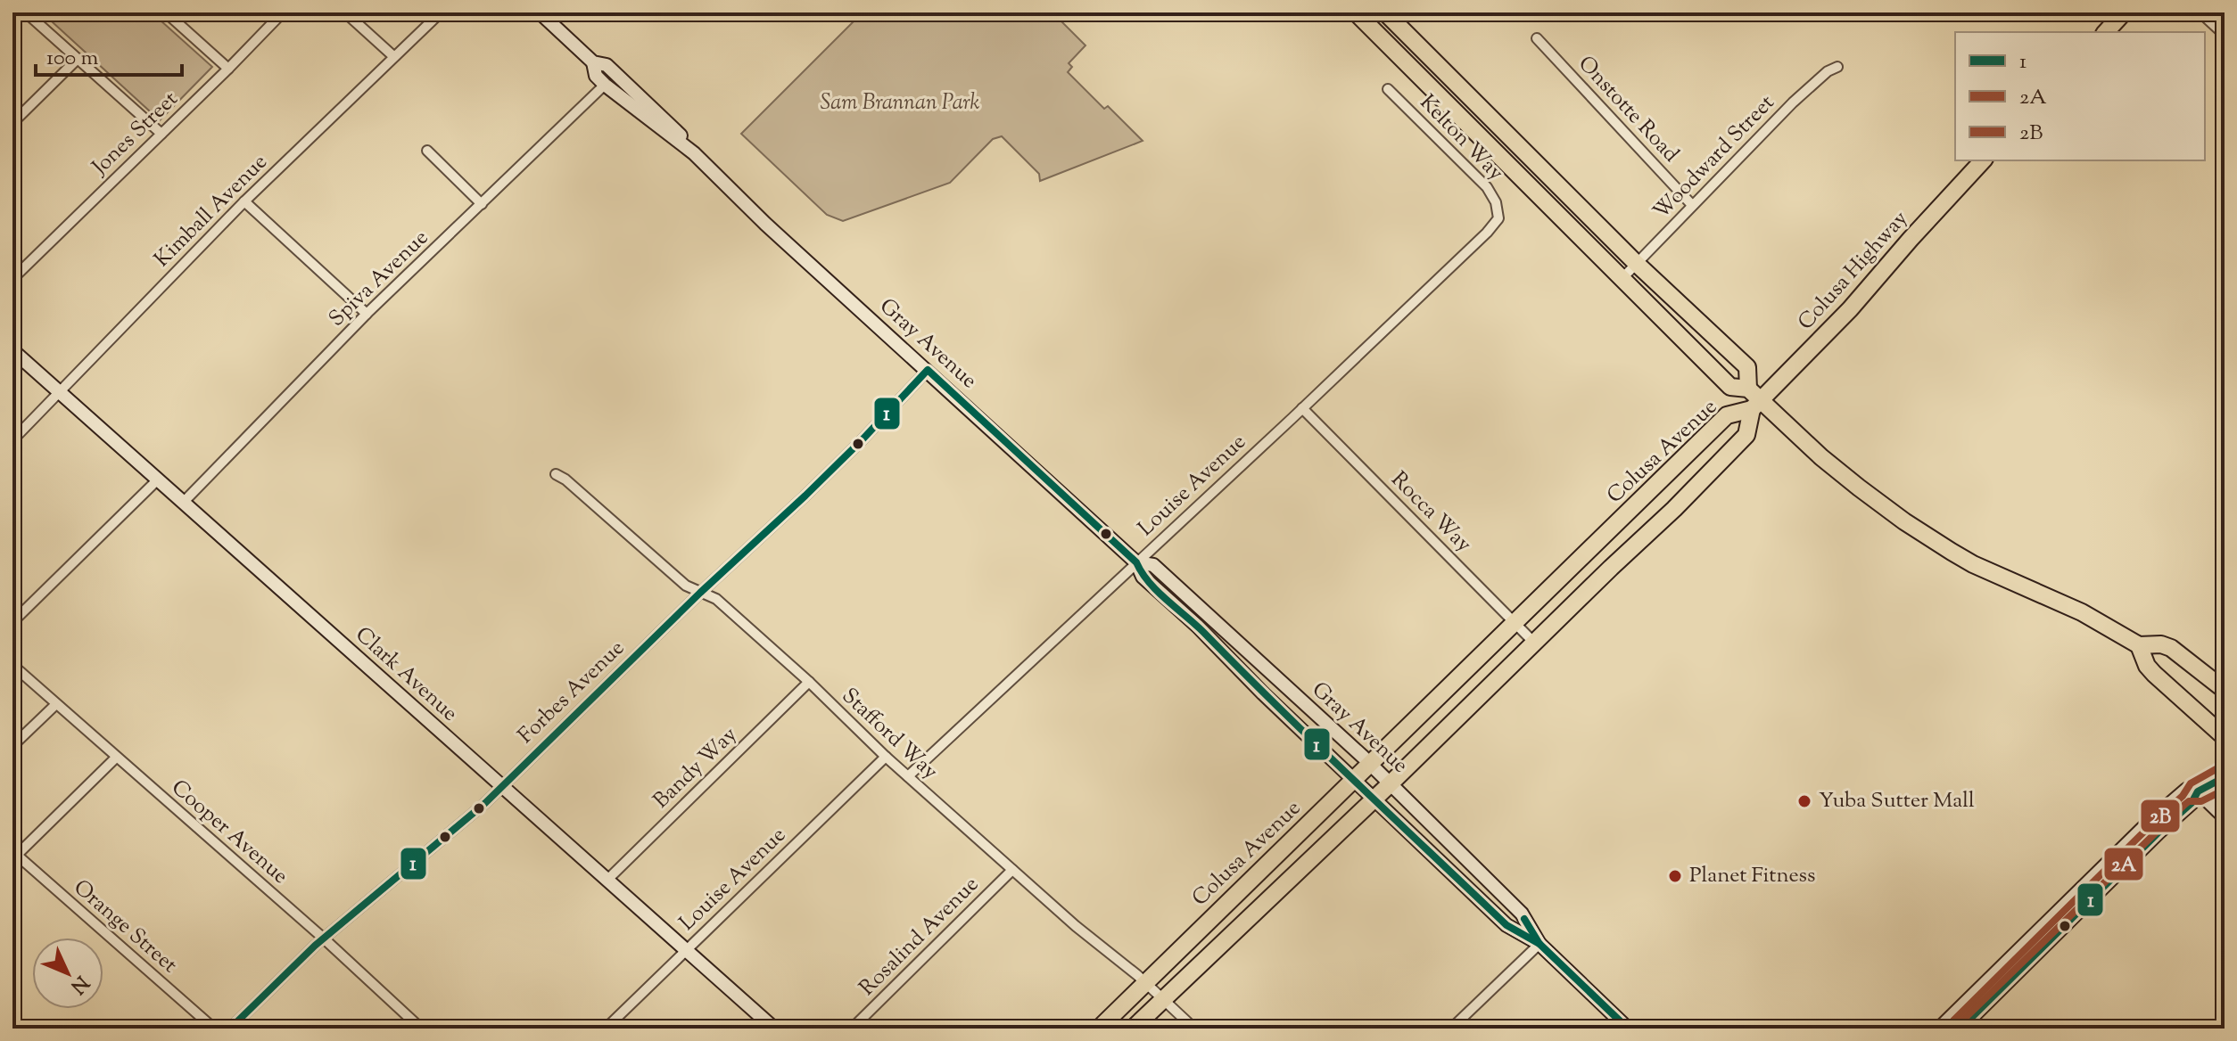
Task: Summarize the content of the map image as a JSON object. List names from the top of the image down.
{
  "streets": {
    "highway": ["Colusa Highway", "Colusa Avenue"],
    "main road": ["Gray Avenue", "Clark Avenue"],
    "street": [
      "Onstotte Road",
      "Jones Street",
      "Kelton Way",
      "Woodward Street",
      "Kimball Avenue",
      "Spiva Avenue",
      "Louise Avenue",
      "Rocca Way",
      "Forbes Avenue",
      "Stafford Way",
      "Bandy Way",
      "Cooper Avenue",
      "Orange Street",
      "Rosalind Avenue"
    ]
  },
  "crossings": [
    ["Onstotte Road", "Woodward Street"],
    ["Kelton Way", "Louise Avenue"],
    ["Kimball Avenue", "Clark Avenue"],
    ["Colusa Highway", "Colusa Avenue"],
    ["Spiva Avenue", "Gray Avenue"],
    ["Spiva Avenue", "Clark Avenue"],
    ["Gray Avenue", "Colusa Avenue"],
    ["Gray Avenue", "Louise Avenue"],
    ["Gray Avenue", "Forbes Avenue"],
    ["Colusa Avenue", "Rocca Way"],
    ["Colusa Avenue", "Stafford Way"],
    ["Louise Avenue", "Rocca Way"],
    ["Louise Avenue", "Clark Avenue"],
    ["Louise Avenue", "Stafford Way"],
    ["Clark Avenue", "Forbes Avenue"],
    ["Clark Avenue", "Bandy Way"],
    ["Forbes Avenue", "Stafford Way"],
    ["Forbes Avenue", "Cooper Avenue"],
    ["Stafford Way", "Bandy Way"],
    ["Stafford Way", "Rosalind Avenue"]
  ],
  "parks": ["Sam Brannan Park"],
  "places": ["Yuba Sutter Mall", "Planet Fitness"],
  "lines": ["transit line 1", "transit line 2B", "transit line 2A"],
  "legend": ["1", "2A", "2B"],
  "scale_bar": "100 m",
  "north": "bottom right"
}
